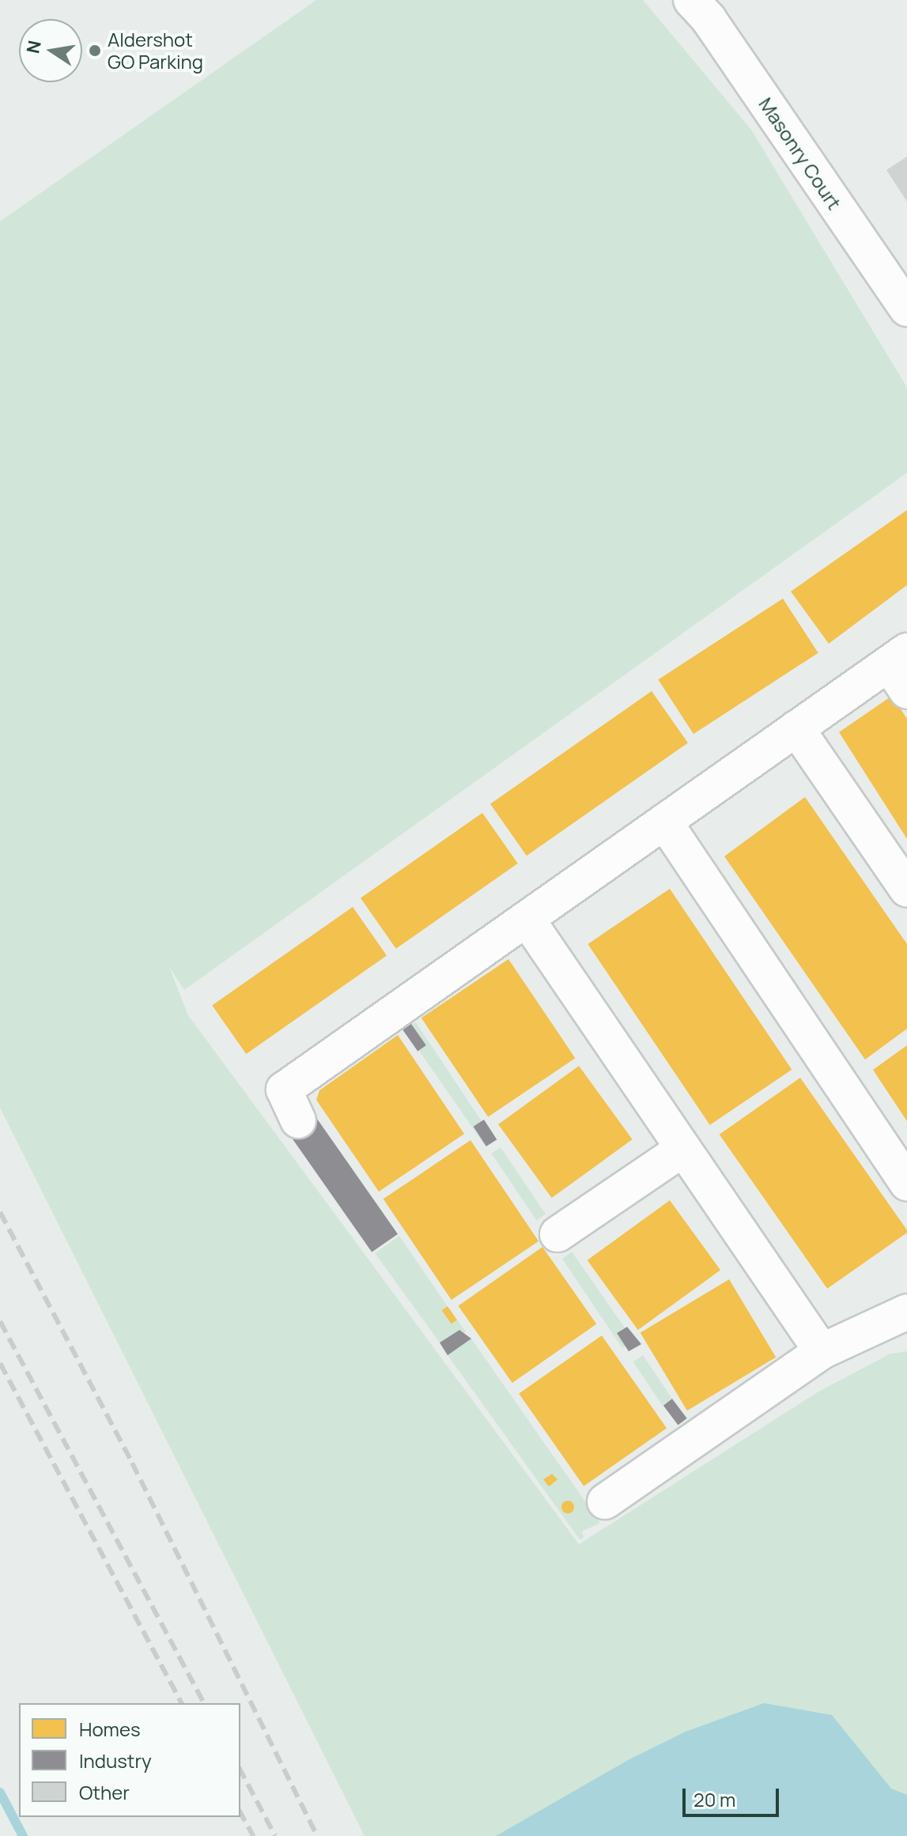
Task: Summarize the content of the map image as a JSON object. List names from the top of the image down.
{
  "streets": {
    "street": ["Masonry Court"]
  },
  "places": ["Aldershot GO Parking"],
  "legend": ["Homes", "Industry", "Other"],
  "scale_bar": "20 m",
  "north": "left"
}
